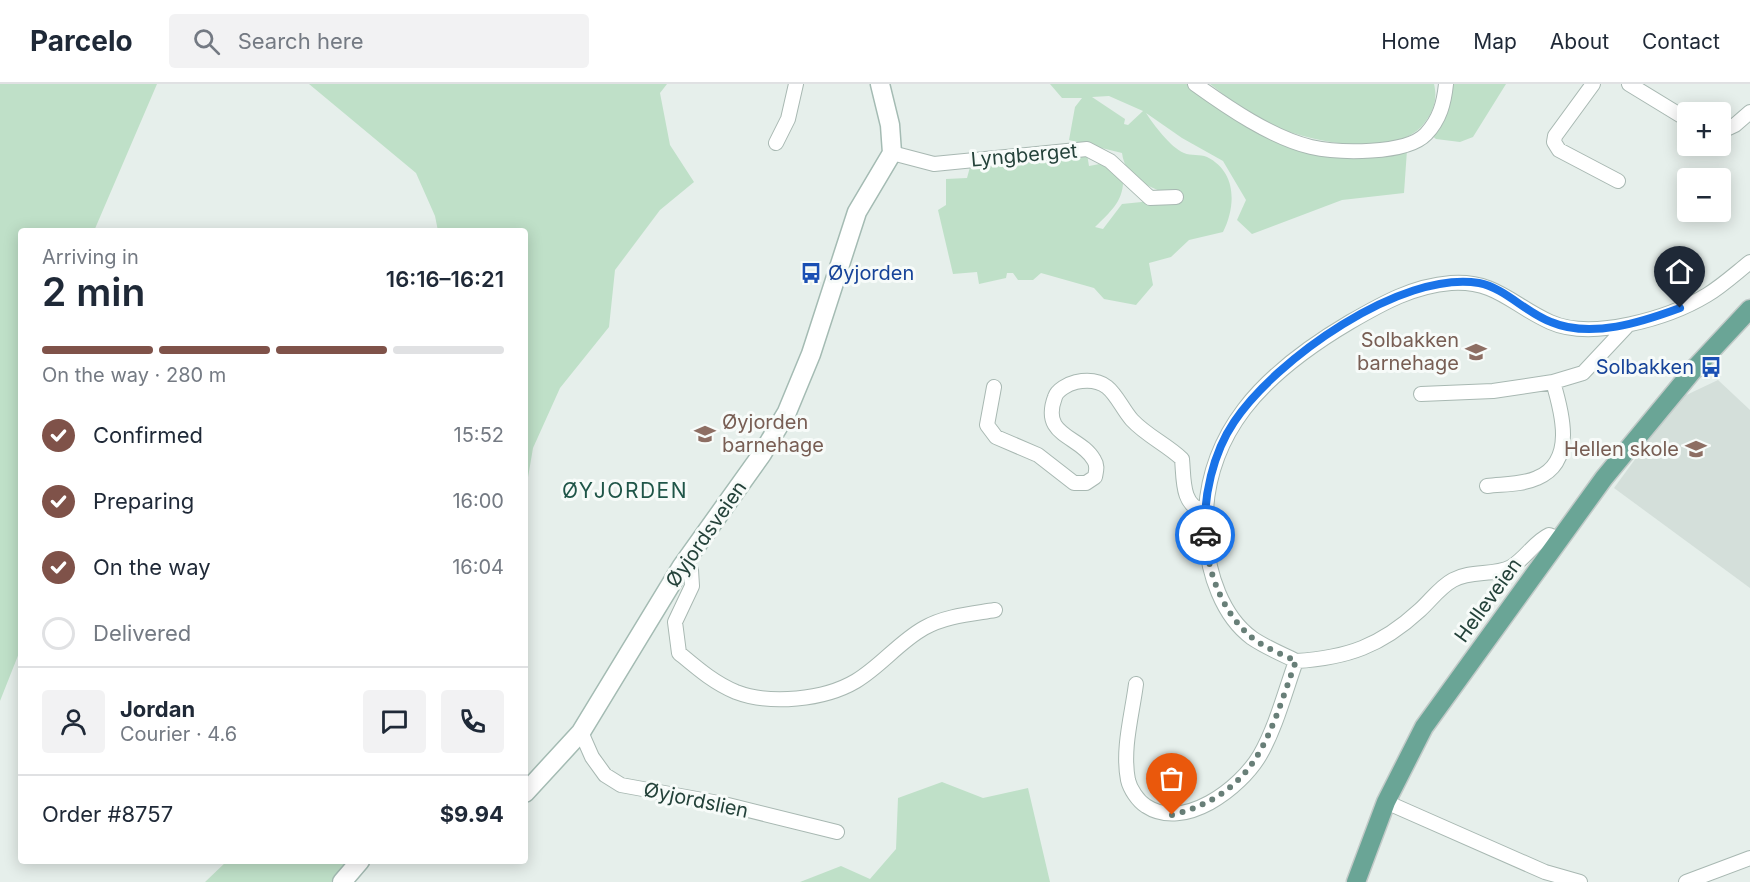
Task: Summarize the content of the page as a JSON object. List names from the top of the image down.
{
  "streets": {
    "main road": ["Helleveien"],
    "street": ["Lyngberget", "Øyjordsveien", "Øyjordslien"]
  },
  "crossings": [
    ["Lyngberget", "Øyjordsveien"],
    ["Øyjordsveien", "Øyjordslien"]
  ],
  "districts": ["ØYJORDEN"],
  "places": {
    "bus stop": ["Øyjorden", "Solbakken"],
    "school or university": ["Solbakken barnehage", "Øyjorden barnehage", "Hellen skole"]
  },
  "page": {
    "header": "Parcelo",
    "search": "Search here",
    "nav": [
      "Home",
      "Map",
      "About",
      "Contact"
    ],
    "map_buttons": ["+", "−"],
    "heading": ["2 min", "Arriving in", "16:16–16:21"],
    "panel": [
      "Jordan",
      "Courier · 4.6",
      "Order #8757",
      "$9.94"
    ],
    "bar": "On the way · 280 m",
    "list": [
      ["Confirmed", "15:52"],
      ["Preparing", "16:00"],
      ["On the way", "16:04"],
      "Delivered"
    ]
  }
}
